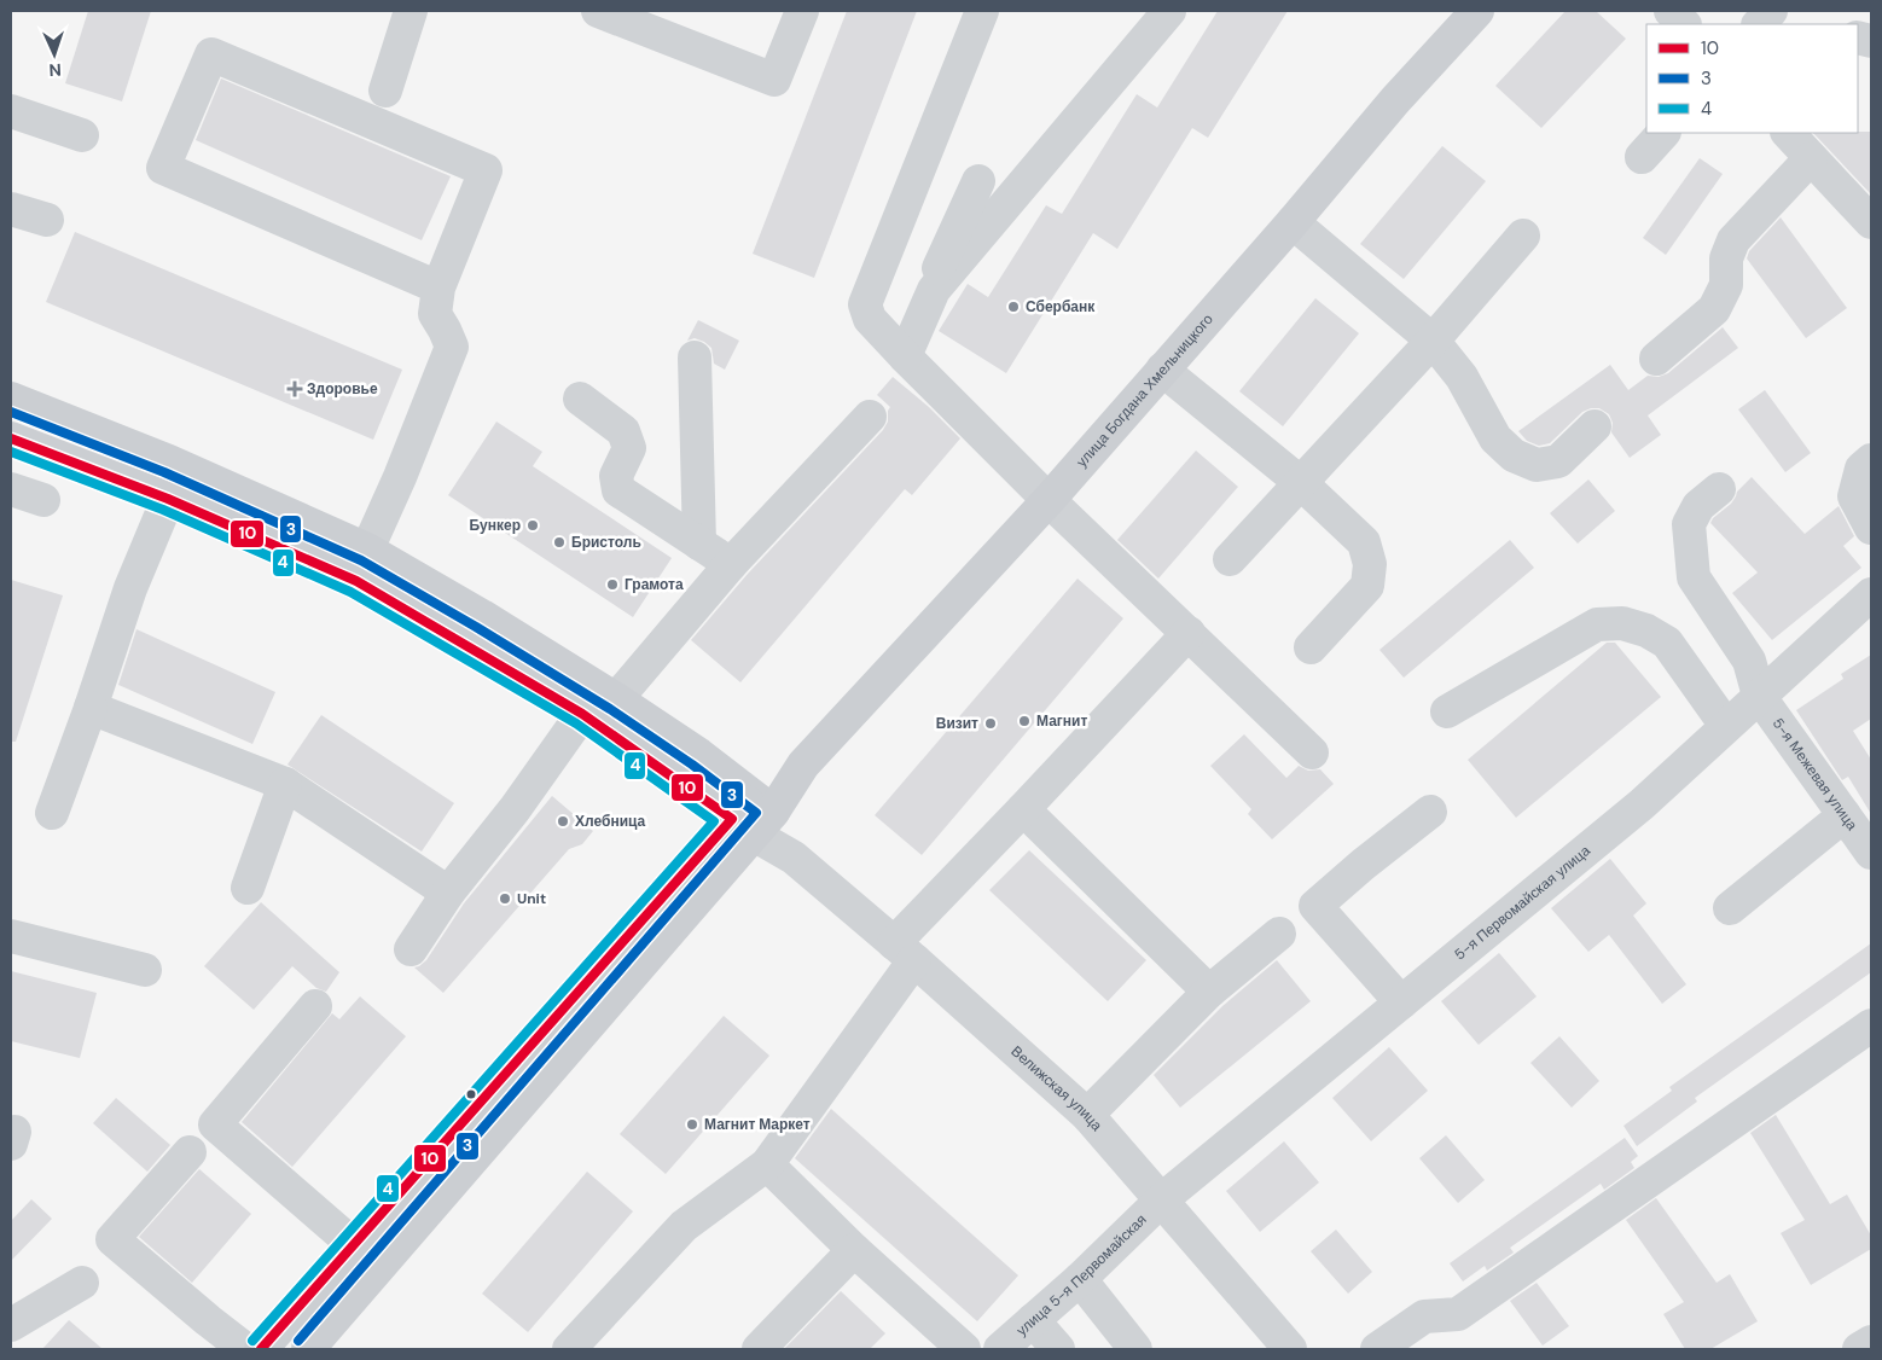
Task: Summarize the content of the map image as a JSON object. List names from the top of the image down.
{
  "streets": {
    "main road": ["улица Богдана Хмельницкого", "Велижская улица"],
    "street": ["5-я Межевая улица", "5-я Первомайская улица", "улица 5-я Первомайская"]
  },
  "crossings": [
    ["улица Богдана Хмельницкого", "Велижская улица"],
    ["5-я Межевая улица", "5-я Первомайская улица"],
    ["5-я Первомайская улица", "Велижская улица"],
    ["5-я Первомайская улица", "улица 5-я Первомайская"],
    ["Велижская улица", "улица 5-я Первомайская"]
  ],
  "places": {
    "other": [
      "Сбербанк",
      "Бункер",
      "Бристоль",
      "Грамота",
      "Магнит",
      "Визит",
      "Хлебница",
      "Unit",
      "Магнит Маркет"
    ],
    "health": ["Здоровье"]
  },
  "lines": ["transit line 3", "transit line 10", "transit line 4"],
  "legend": ["10", "3", "4"],
  "north": "bottom"
}
